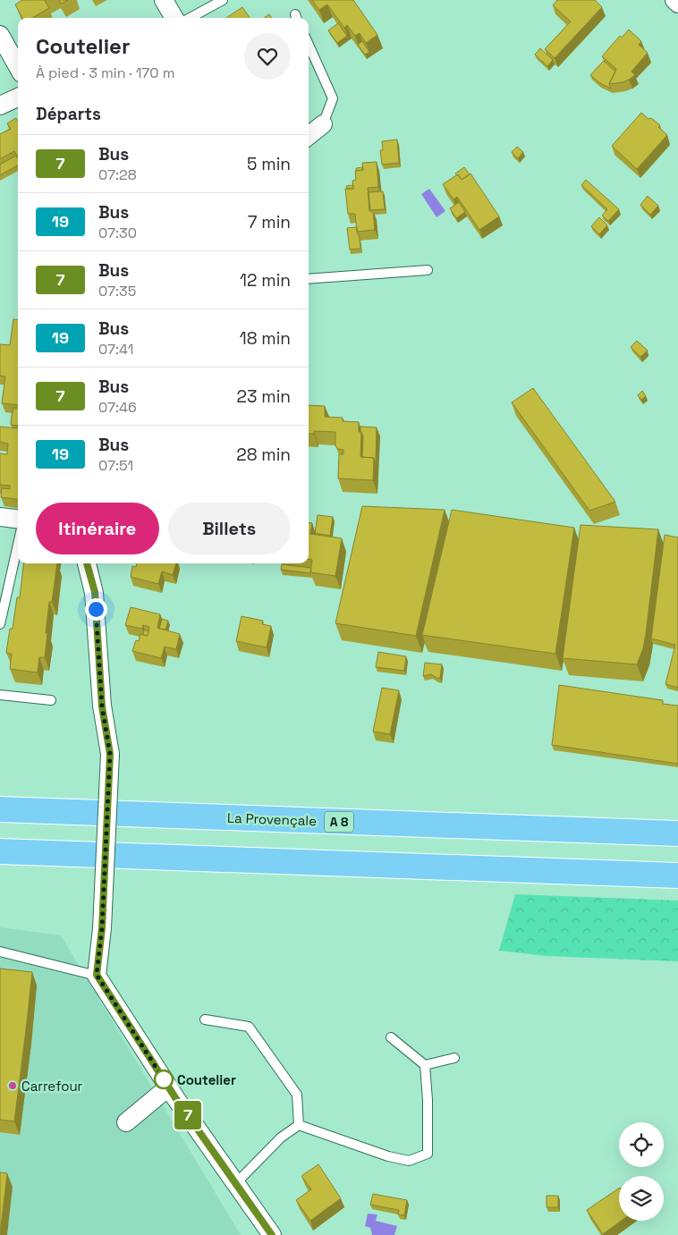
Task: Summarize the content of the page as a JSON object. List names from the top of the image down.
{
  "streets": {
    "highway": ["La Provençale", "A 8"]
  },
  "places": ["Coutelier", "Carrefour"],
  "lines": ["bus line 7"],
  "page": {
    "on_map": "7",
    "heading": [
      ["Coutelier", "À pied · 3 min · 170 m"],
      "Départs"
    ],
    "list": [
      {
        "mark": "7",
        "name": "Bus",
        "note": "07:28",
        "value": "5 min"
      },
      {
        "mark": "19",
        "name": "Bus",
        "note": "07:30",
        "value": "7 min"
      },
      {
        "mark": "7",
        "name": "Bus",
        "note": "07:35",
        "value": "12 min"
      },
      {
        "mark": "19",
        "name": "Bus",
        "note": "07:41",
        "value": "18 min"
      },
      {
        "mark": "7",
        "name": "Bus",
        "note": "07:46",
        "value": "23 min"
      },
      {
        "mark": "19",
        "name": "Bus",
        "note": "07:51",
        "value": "28 min"
      }
    ],
    "buttons": ["Itinéraire", "Billets"]
  }
}
